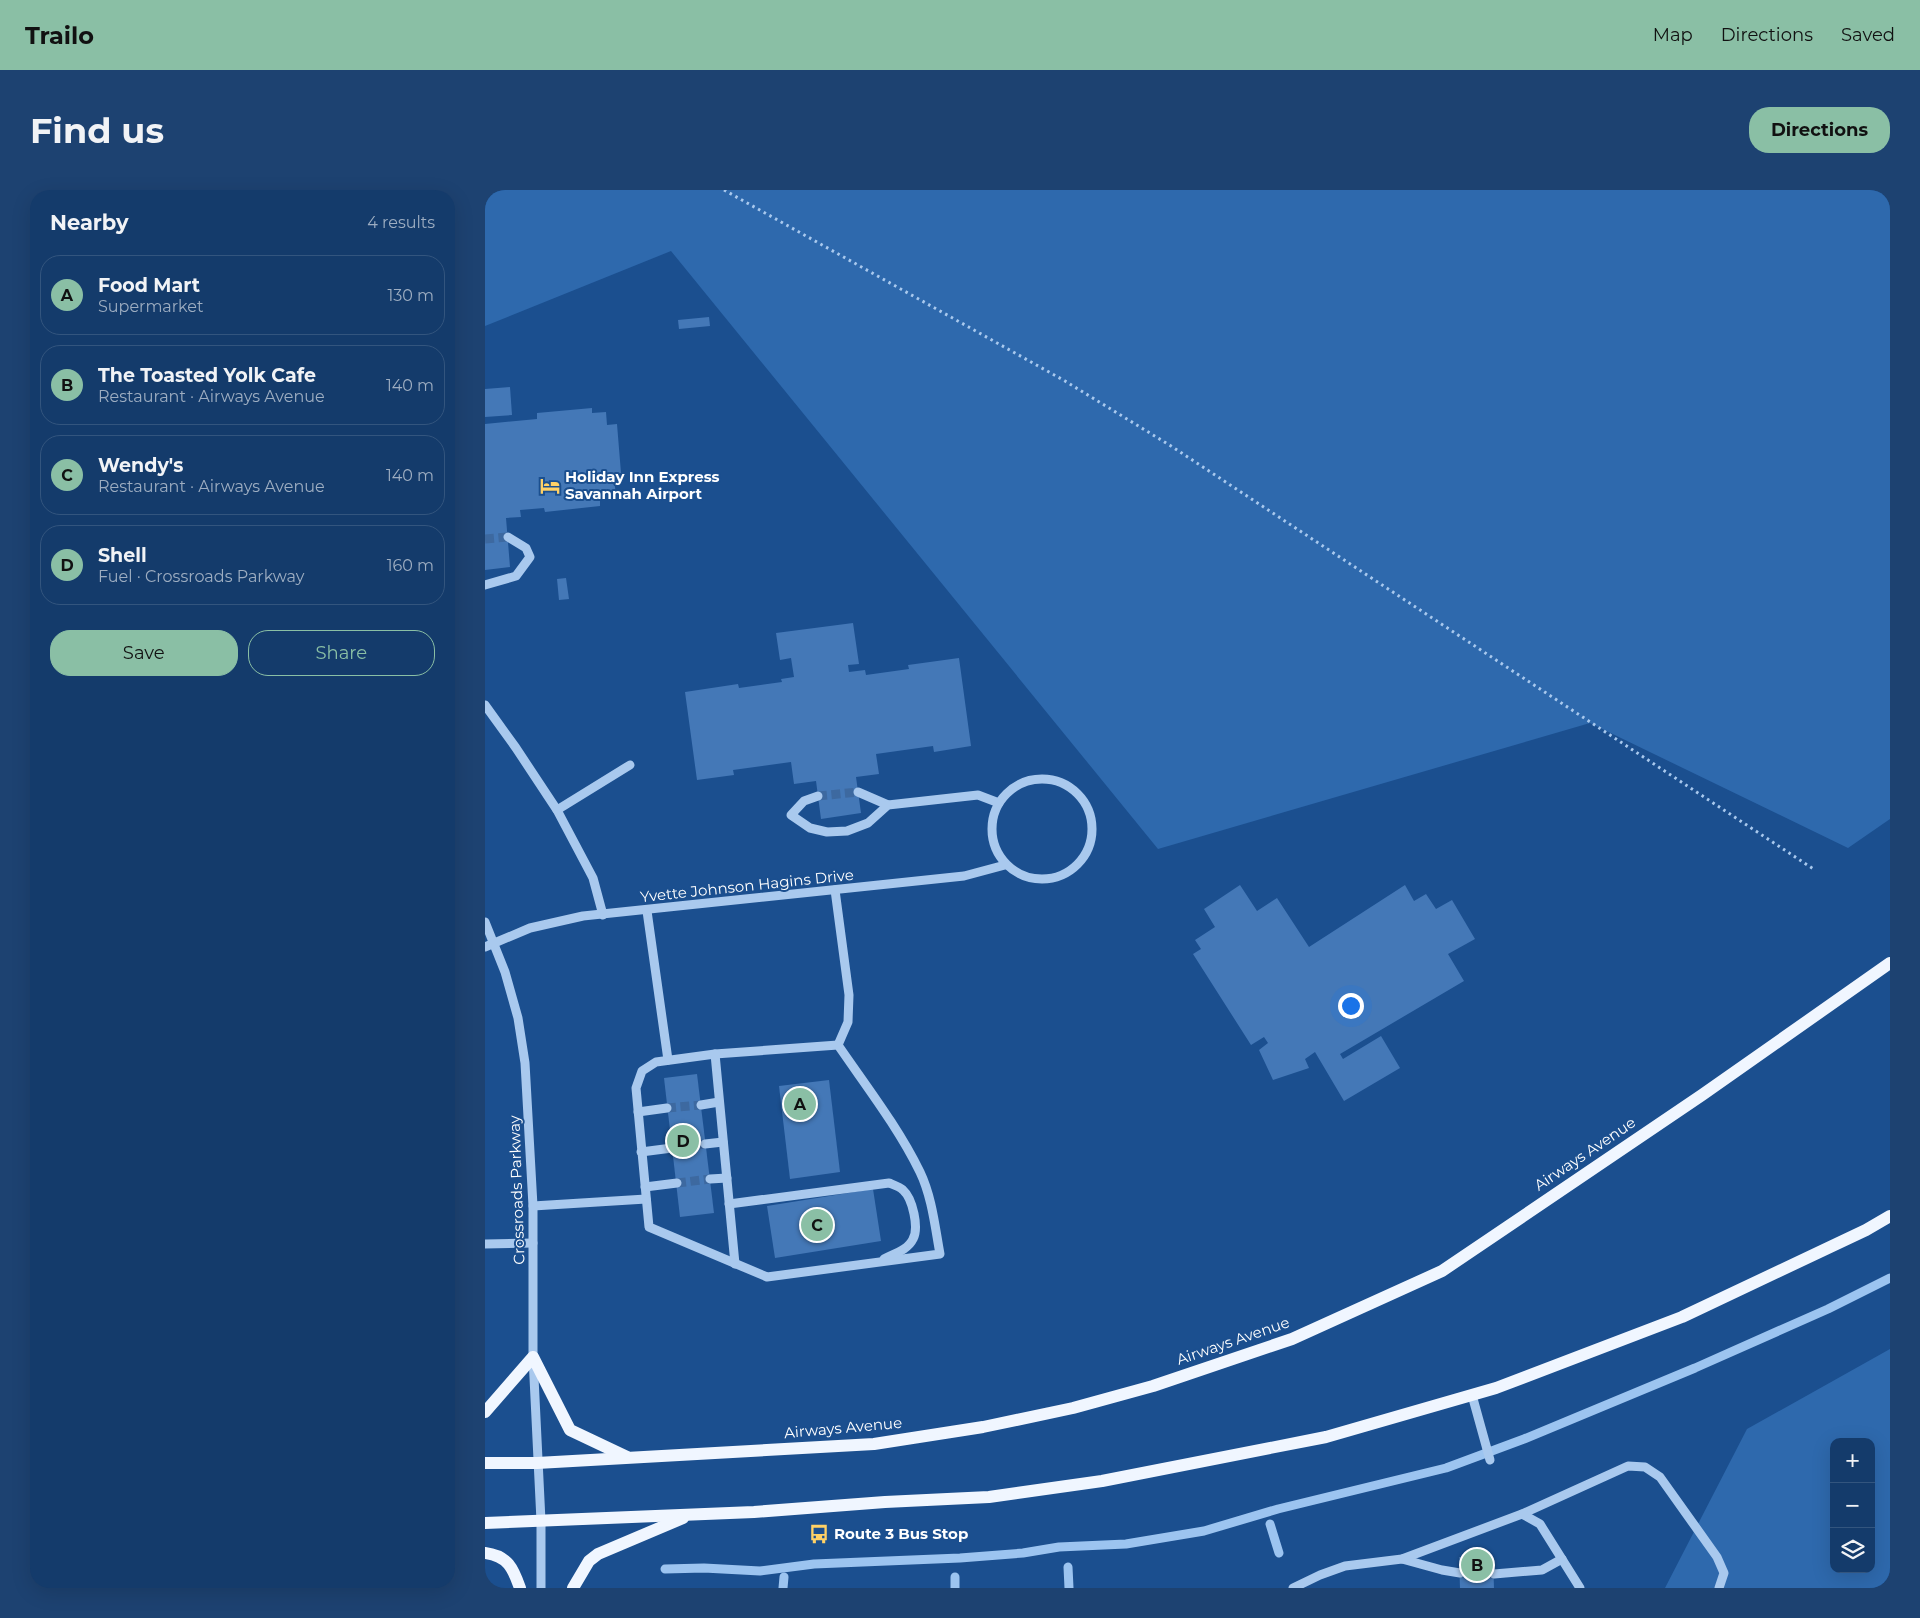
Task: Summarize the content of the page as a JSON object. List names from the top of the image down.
{
  "streets": {
    "main road": ["Airways Avenue"],
    "street": ["Yvette Johnson Hagins Drive", "Crossroads Parkway"]
  },
  "crossings": [
    ["Yvette Johnson Hagins Drive", "Crossroads Parkway"],
    ["Airways Avenue", "Crossroads Parkway"]
  ],
  "places": {
    "hotel": ["Holiday Inn Express Savannah Airport"],
    "bus stop": ["Route 3 Bus Stop"]
  },
  "page": {
    "header": "Trailo",
    "nav": ["Map", "Directions", "Saved"],
    "buttons": [
      "Directions",
      ["Save", "Share"]
    ],
    "title": "Find us",
    "heading": ["Nearby", "4 results"],
    "list": [
      {
        "mark": "A",
        "name": "Food Mart",
        "note": "Supermarket",
        "value": "130 m"
      },
      {
        "mark": "B",
        "name": "The Toasted Yolk Cafe",
        "note": "Restaurant · Airways Avenue",
        "value": "140 m"
      },
      {
        "mark": "C",
        "name": "Wendy's",
        "note": "Restaurant · Airways Avenue",
        "value": "140 m"
      },
      {
        "mark": "D",
        "name": "Shell",
        "note": "Fuel · Crossroads Parkway",
        "value": "160 m"
      }
    ],
    "pins": [
      "A",
      "D",
      "C",
      "B"
    ],
    "map_buttons": ["+", "−"]
  }
}
